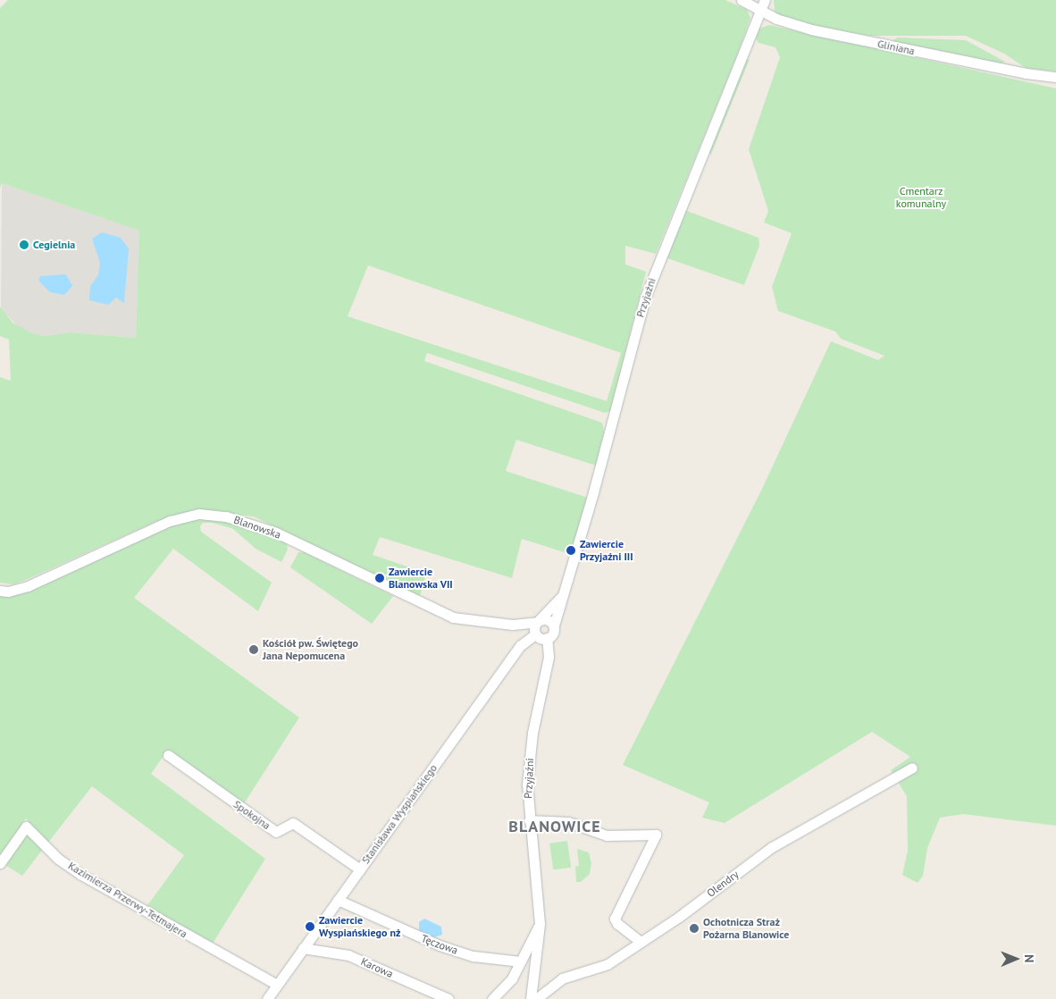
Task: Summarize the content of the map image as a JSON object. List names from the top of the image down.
{
  "streets": {
    "street": [
      "Gliniana",
      "Przyjaźni",
      "Blanowska",
      "Stanisława Wyspiańskiego",
      "Spokojna",
      "Olendry",
      "Kazimierza Przerwy-Tetmajera",
      "Tęczowa",
      "Karowa"
    ]
  },
  "crossings": [
    ["Gliniana", "Przyjaźni"],
    ["Przyjaźni", "Blanowska"],
    ["Stanisława Wyspiańskiego", "Spokojna"],
    ["Stanisława Wyspiańskiego", "Kazimierza Przerwy-Tetmajera"],
    ["Stanisława Wyspiańskiego", "Tęczowa"],
    ["Stanisława Wyspiańskiego", "Karowa"]
  ],
  "districts": ["BLANOWICE"],
  "parks": ["Cmentarz komunalny"],
  "places": [
    "Cegielnia",
    "Zawiercie Przyjaźni III",
    "Zawiercie Blanowska VII",
    "Kościół pw. Świętego Jana Nepomucena",
    "Zawiercie Wyspiańskiego nż",
    "Ochotnicza Straż Pożarna Blanowice"
  ],
  "north": "right"
}
